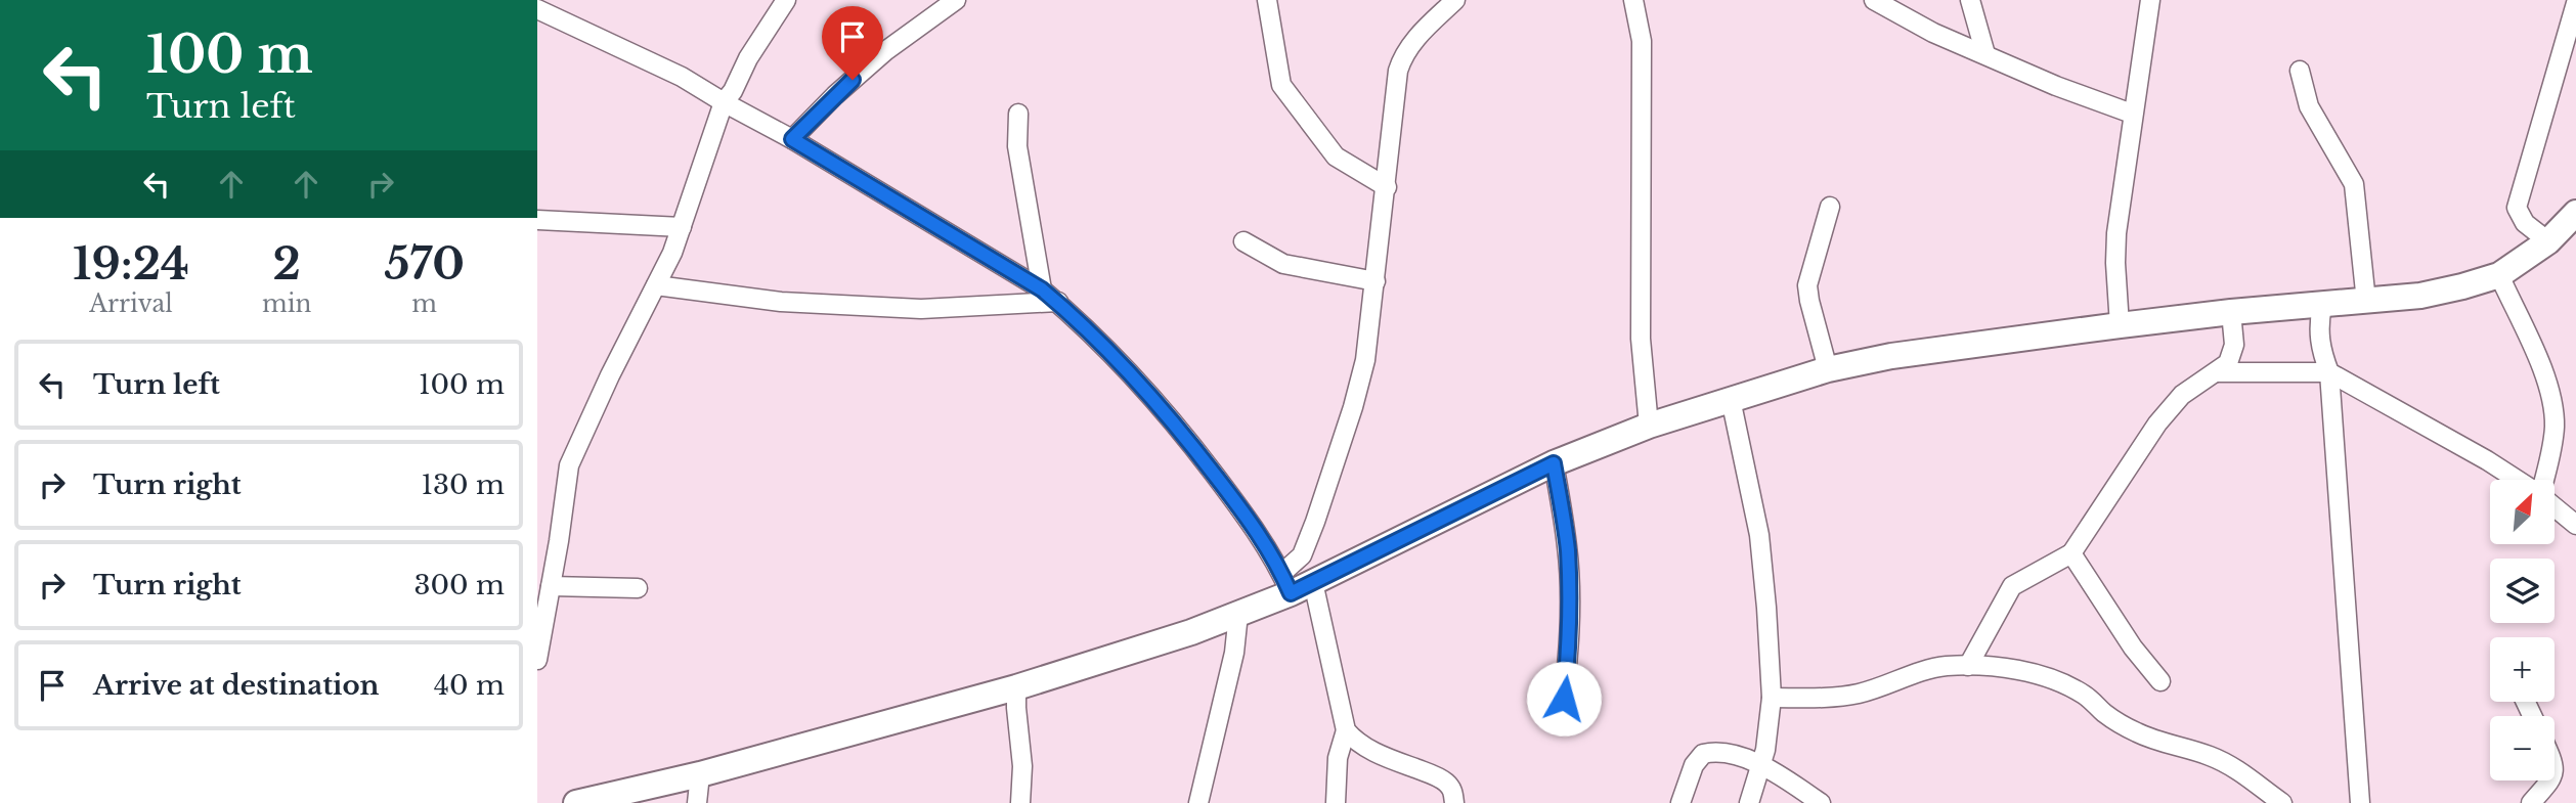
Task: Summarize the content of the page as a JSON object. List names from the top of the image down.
{
  "north": "top right",
  "page": {
    "turn": ["100 m", "Turn left"],
    "eta": [
      "19:24",
      "Arrival",
      "2",
      "min",
      "570",
      "m"
    ],
    "list": [
      {
        "name": "Turn left",
        "value": "100 m"
      },
      {
        "name": "Turn right",
        "value": "130 m"
      },
      {
        "name": "Turn right",
        "value": "300 m"
      },
      {
        "name": "Arrive at destination",
        "value": "40 m"
      }
    ],
    "map_buttons": ["+", "−"]
  }
}
